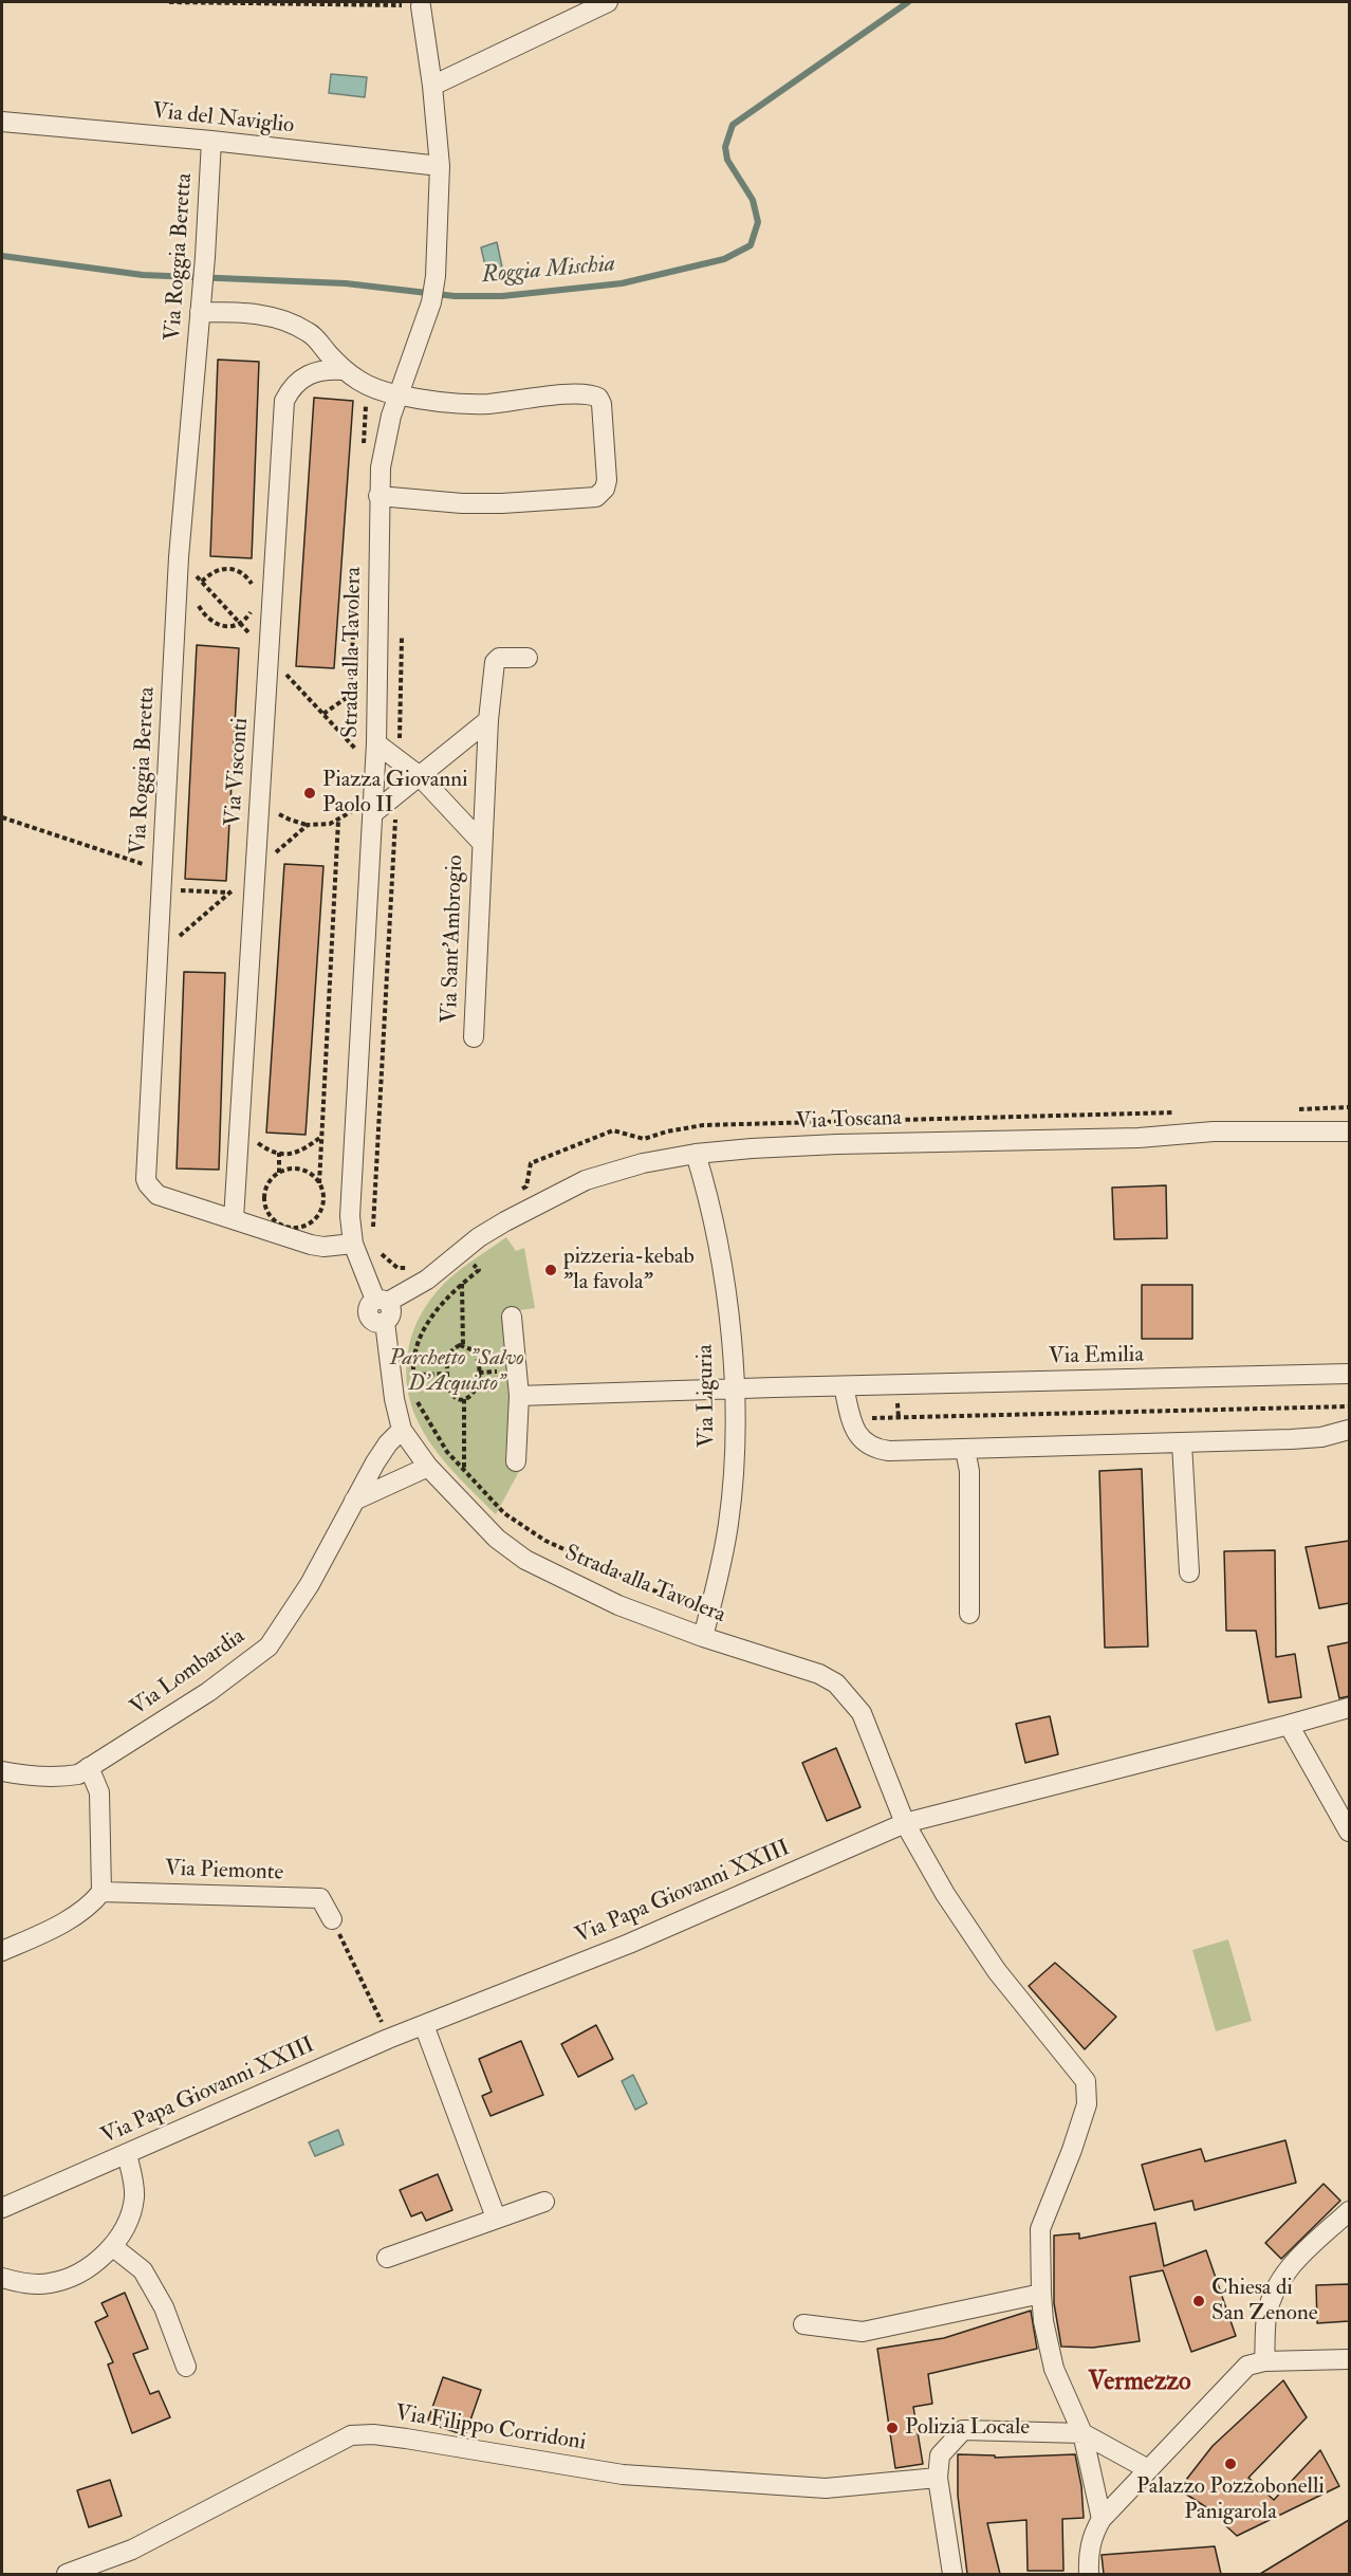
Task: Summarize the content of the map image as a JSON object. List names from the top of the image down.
{
  "streets": {
    "street": [
      "Via del Naviglio",
      "Via Roggia Beretta",
      "Strada alla Tavolera",
      "Via Visconti",
      "Via Sant'Ambrogio",
      "Via Toscana",
      "Via Emilia",
      "Via Liguria",
      "Via Lombardia",
      "Via Piemonte",
      "Via Papa Giovanni XXIII",
      "Via Filippo Corridoni"
    ]
  },
  "crossings": [
    ["Via del Naviglio", "Via Roggia Beretta"],
    ["Via del Naviglio", "Strada alla Tavolera"],
    ["Via Roggia Beretta", "Strada alla Tavolera"],
    ["Via Roggia Beretta", "Via Visconti"],
    ["Strada alla Tavolera", "Via Sant'Ambrogio"],
    ["Strada alla Tavolera", "Via Toscana"],
    ["Strada alla Tavolera", "Via Liguria"],
    ["Strada alla Tavolera", "Via Lombardia"],
    ["Strada alla Tavolera", "Via Papa Giovanni XXIII"],
    ["Via Toscana", "Via Liguria"],
    ["Via Emilia", "Via Liguria"]
  ],
  "districts": ["Vermezzo"],
  "water": ["Roggia Mischia"],
  "parks": ["Parchetto \"Salvo D'Acquisto\""],
  "places": [
    "Piazza Giovanni Paolo II",
    "pizzeria-kebab \"la favola\"",
    "Chiesa di San Zenone",
    "Polizia Locale",
    "Palazzo Pozzobonelli Panigarola"
  ]
}
